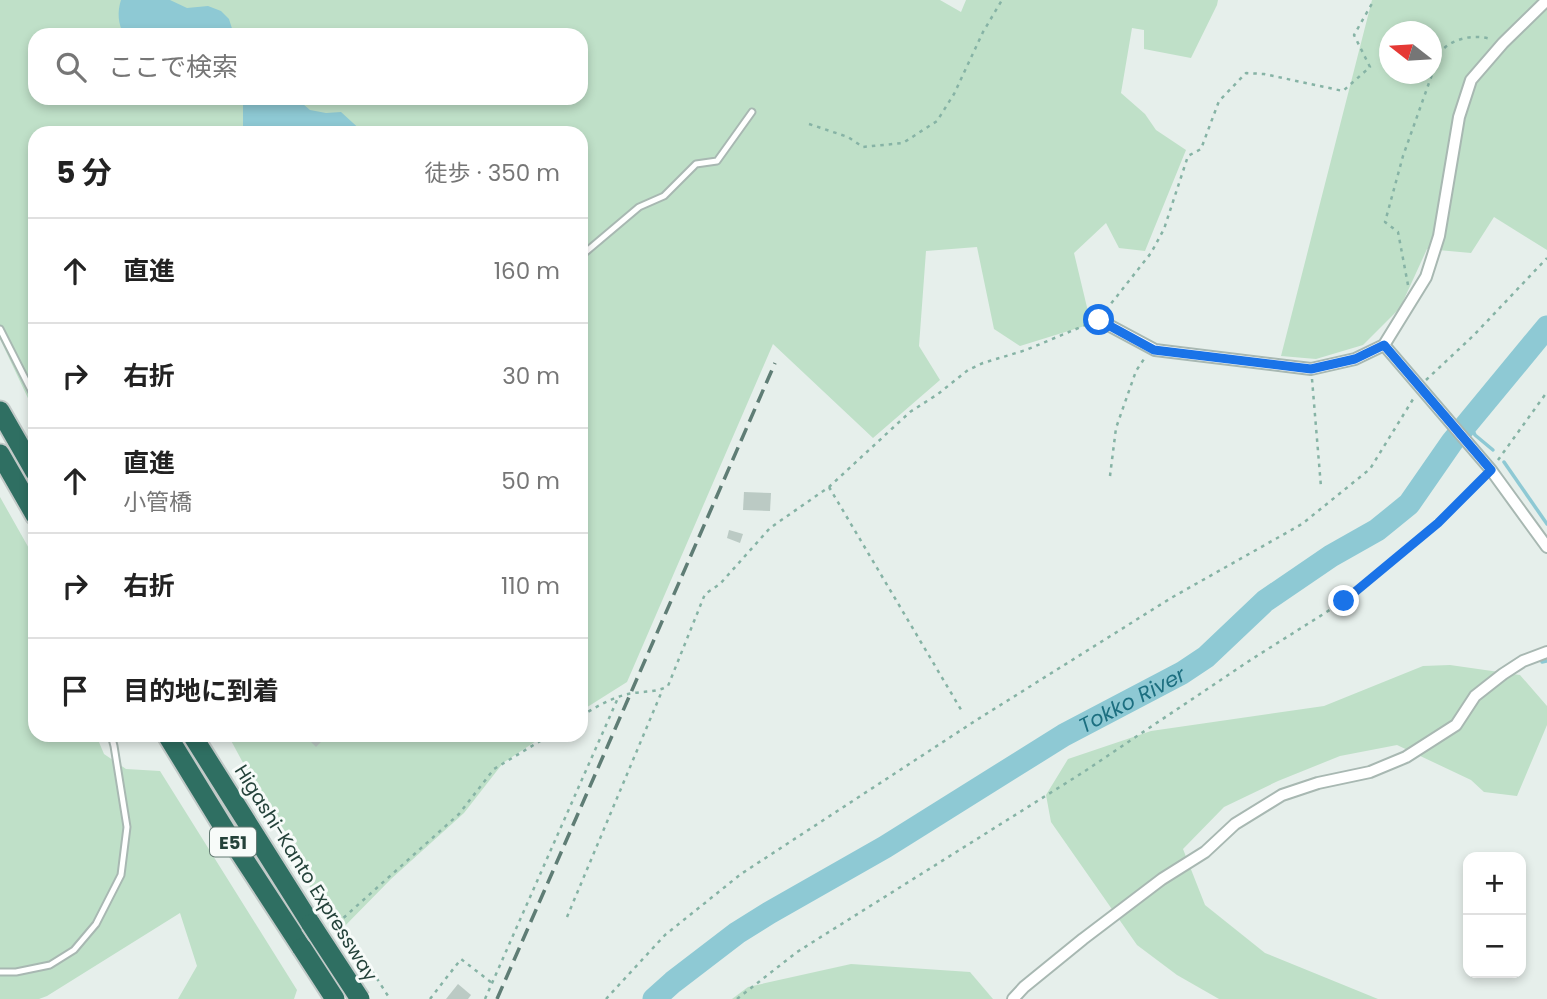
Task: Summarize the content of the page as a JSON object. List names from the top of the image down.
{
  "streets": {
    "highway": ["E51", "Higashi-Kanto Expressway"]
  },
  "water": ["Tokko River"],
  "north": "left",
  "page": {
    "search": "ここで検索",
    "heading": ["5 分", "徒歩 · 350 m"],
    "list": [
      ["直進", "160 m"],
      ["右折", "30 m"],
      ["直進", "小管橋", "50 m"],
      ["右折", "110 m"],
      "目的地に到着"
    ],
    "map_buttons": ["+", "−"]
  }
}
